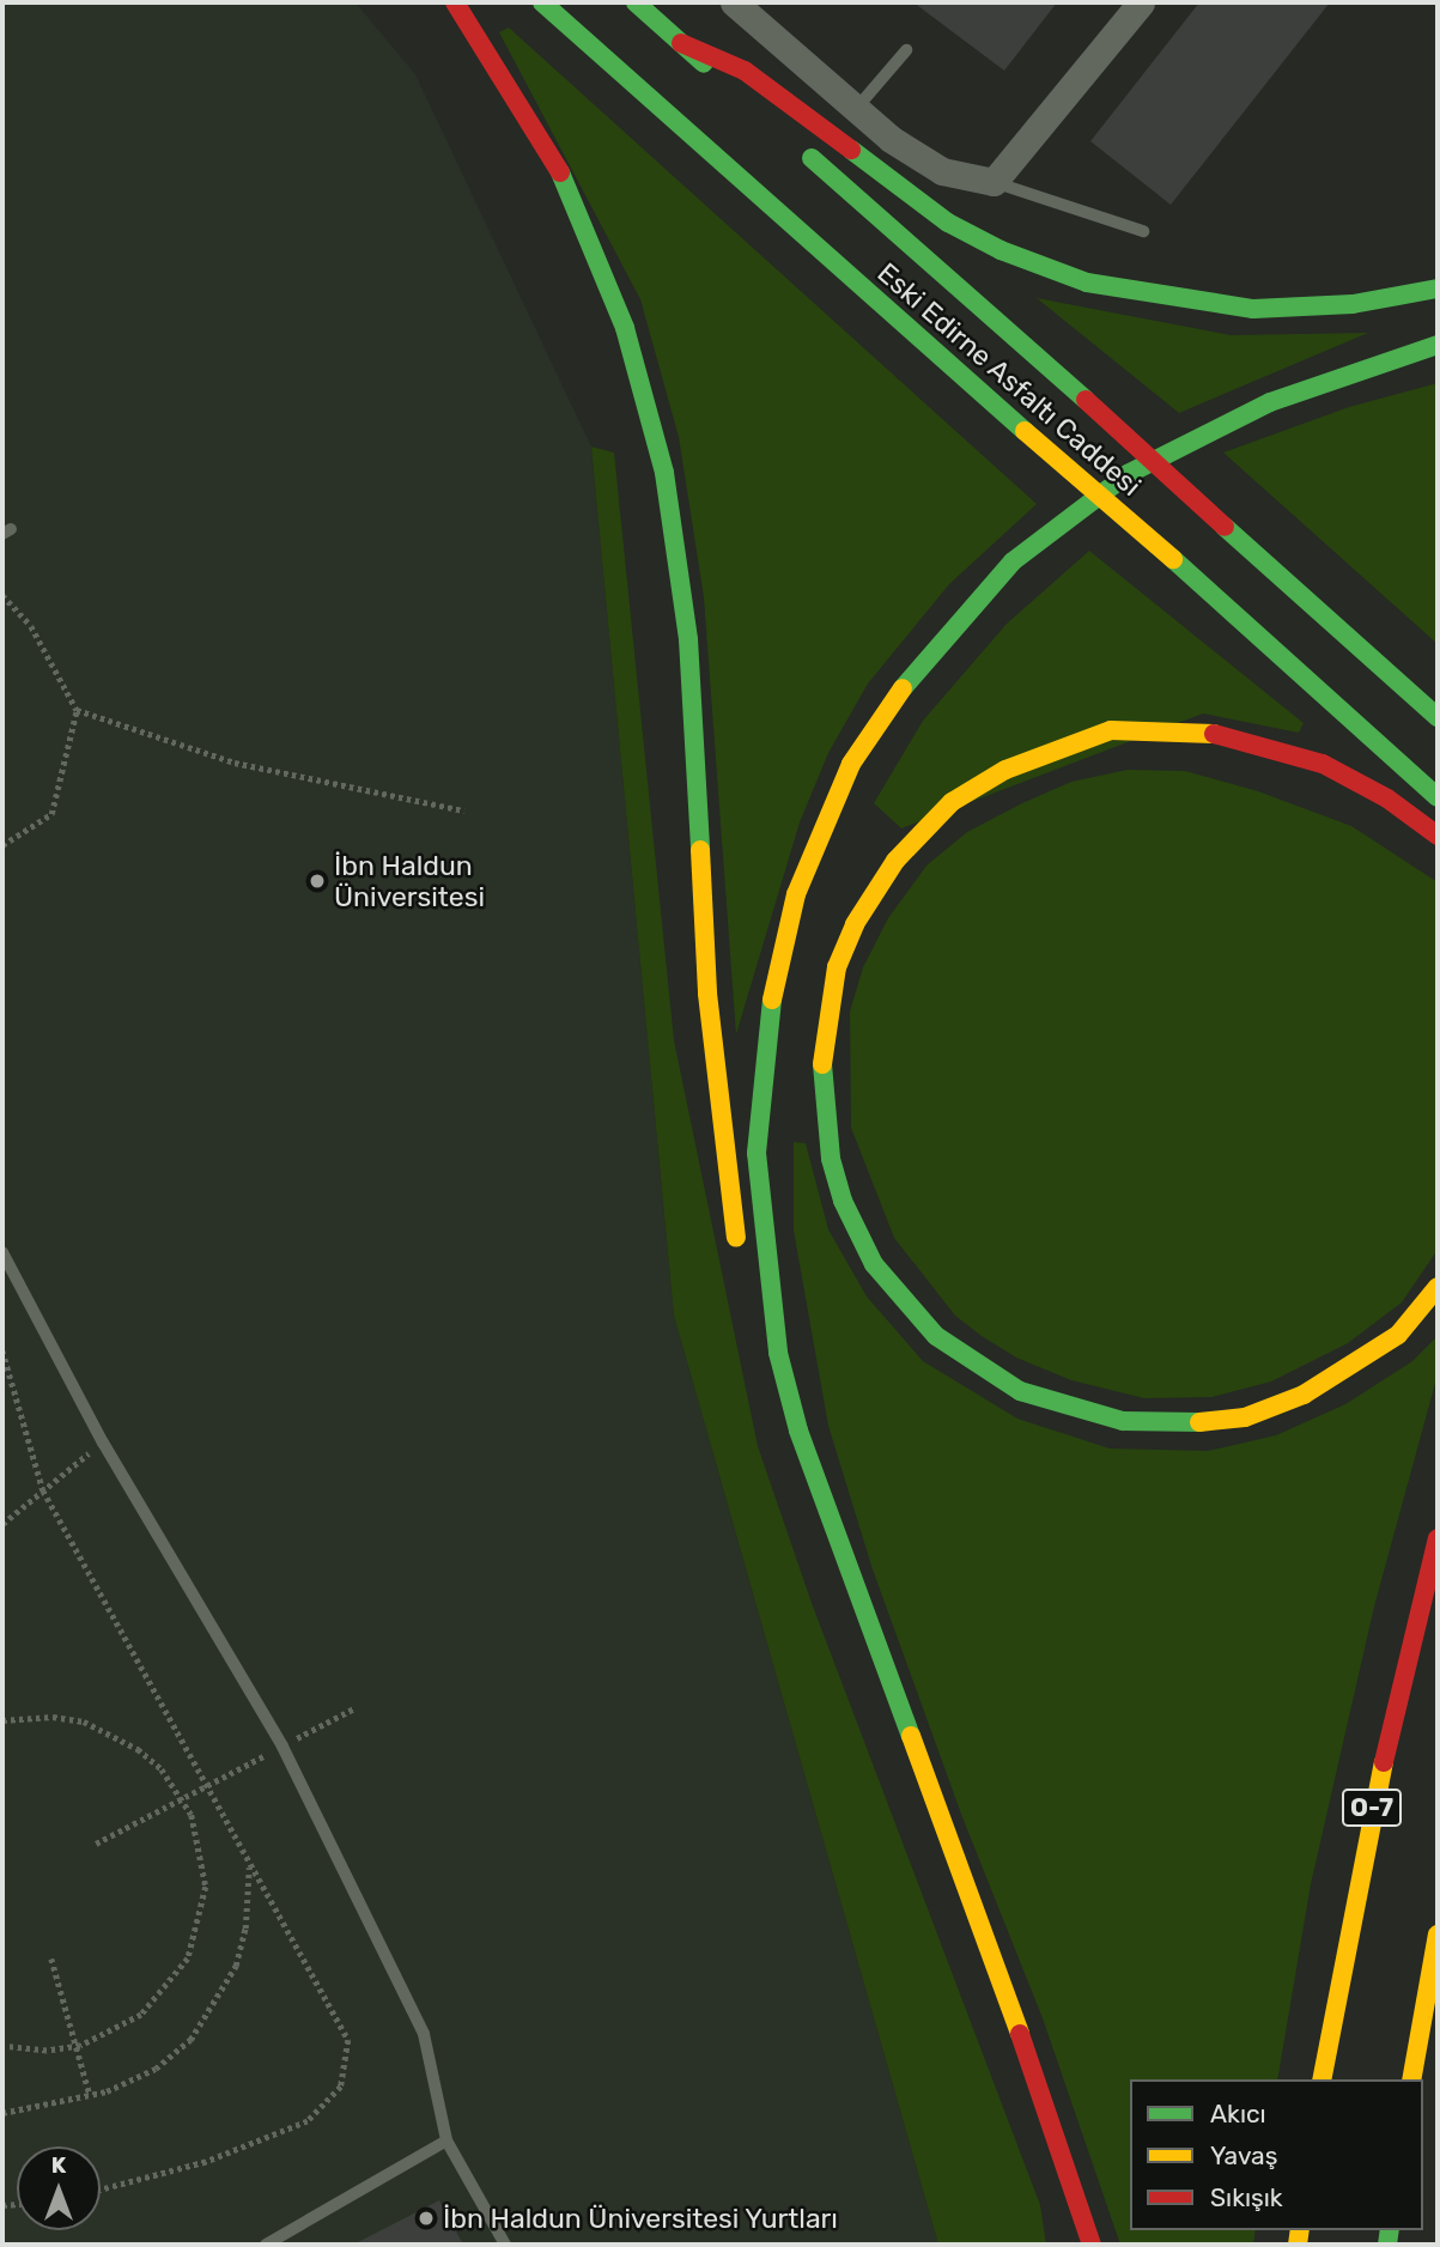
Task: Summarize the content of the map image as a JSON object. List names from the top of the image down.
{
  "streets": {
    "highway": ["Eski Edirne Asfaltı Caddesi", "O-7"]
  },
  "places": ["İbn Haldun Üniversitesi", "İbn Haldun Üniversitesi Yurtları"],
  "legend": ["Akıcı", "Yavaş", "Sıkışık"],
  "north": "top"
}
